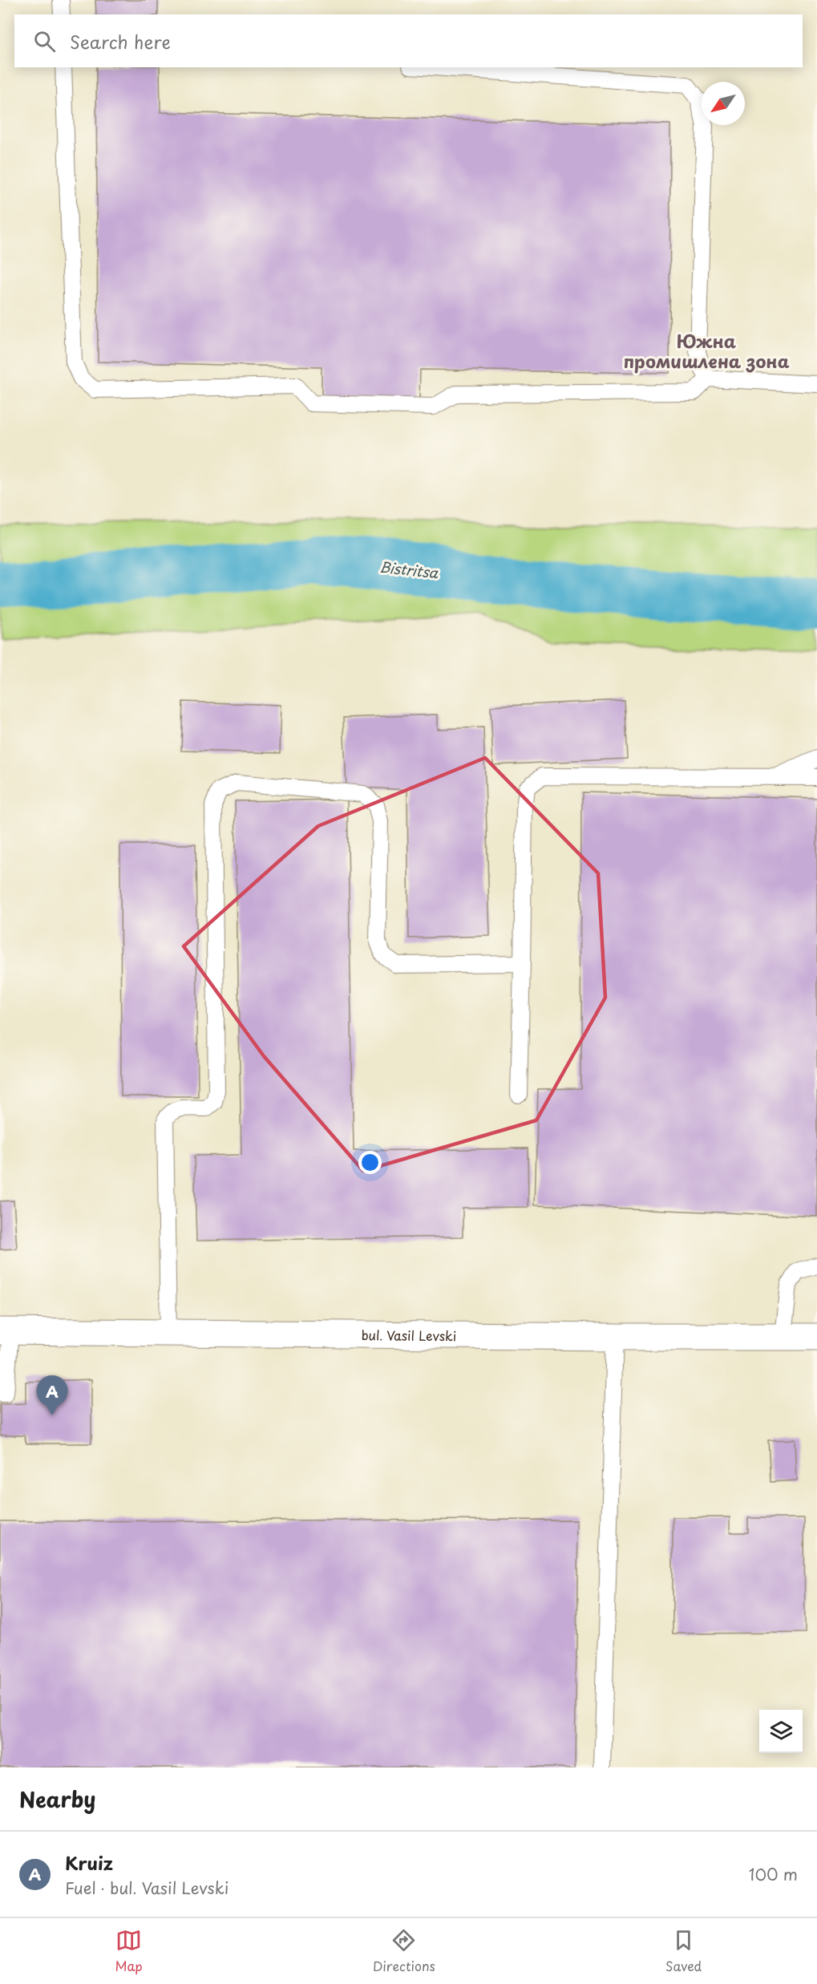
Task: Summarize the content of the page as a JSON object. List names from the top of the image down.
{
  "streets": {
    "street": ["bul. Vasil Levski"]
  },
  "districts": ["Южна промишлена зона"],
  "water": ["Bistritsa"],
  "north": "bottom left",
  "page": {
    "search": "Search here",
    "pins": "A",
    "heading": "Nearby",
    "list": [
      {
        "mark": "A",
        "name": "Kruiz",
        "note": "Fuel · bul. Vasil Levski",
        "value": "100 m"
      }
    ],
    "nav": ["Map", "Directions", "Saved"]
  }
}
